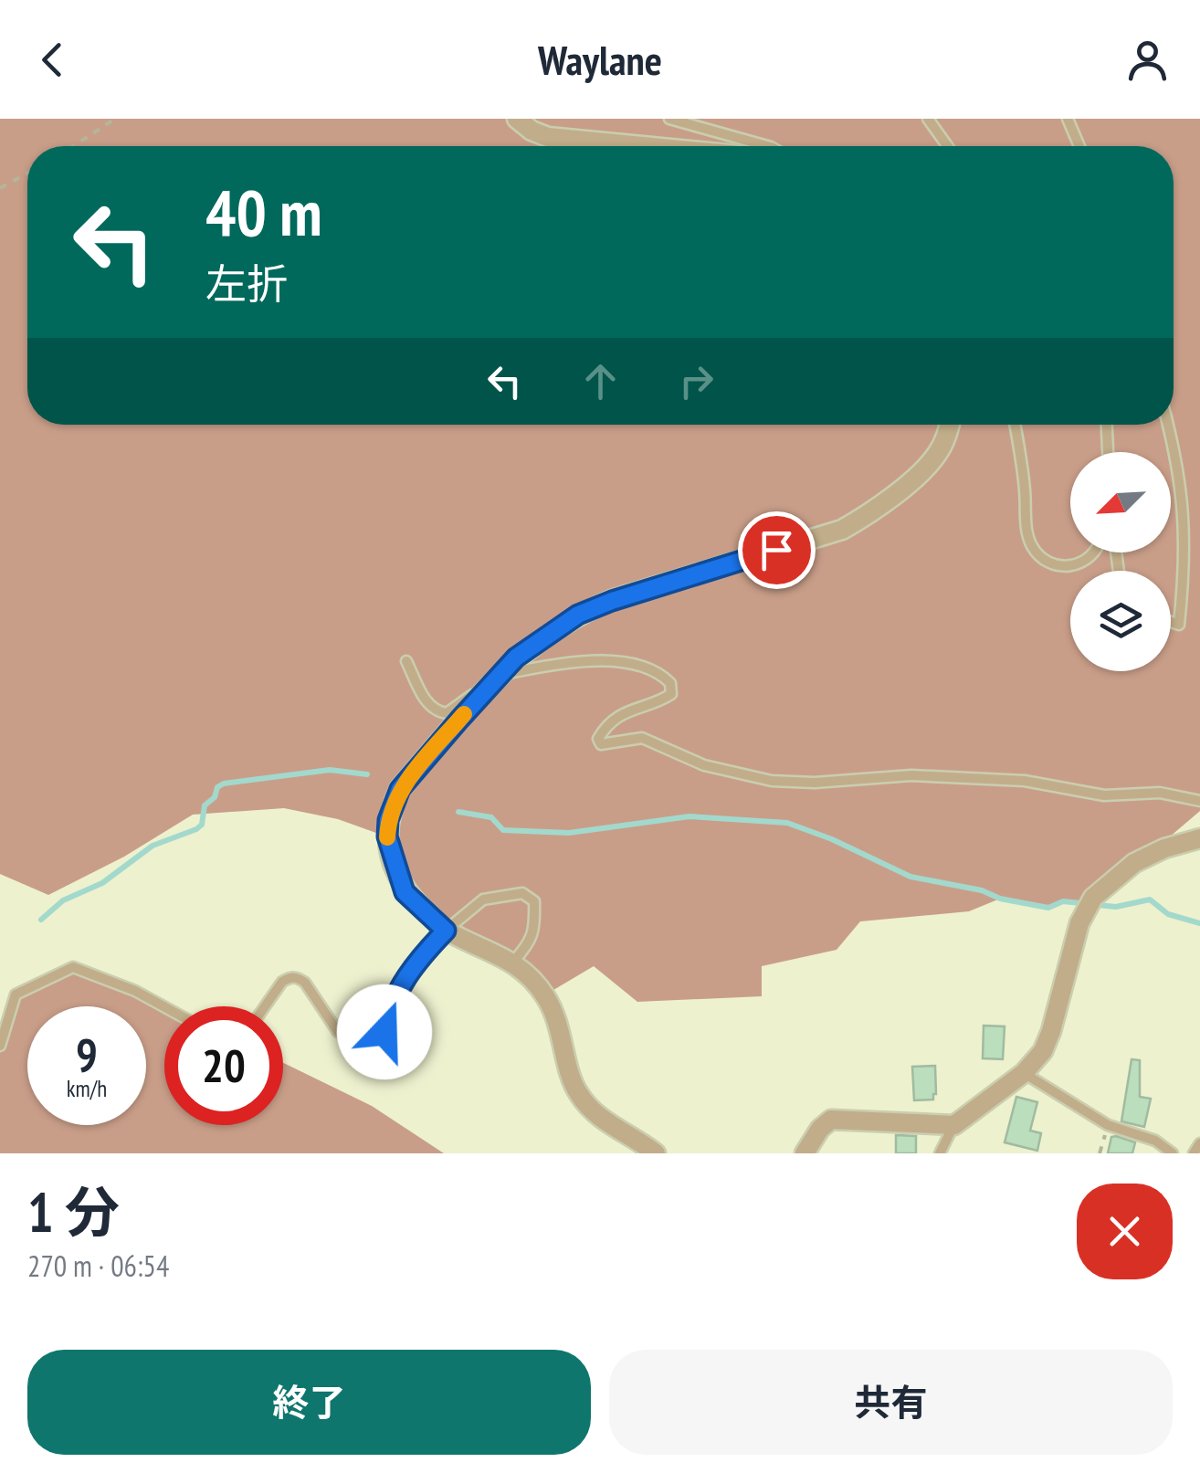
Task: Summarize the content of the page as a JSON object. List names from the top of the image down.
{
  "north": "bottom left",
  "page": {
    "header": "Waylane",
    "turn": ["40 m", "左折"],
    "speed": "9 km/h",
    "limit": "20",
    "heading": ["1 分", "270 m · 06:54"],
    "buttons": ["終了", "共有"]
  }
}
